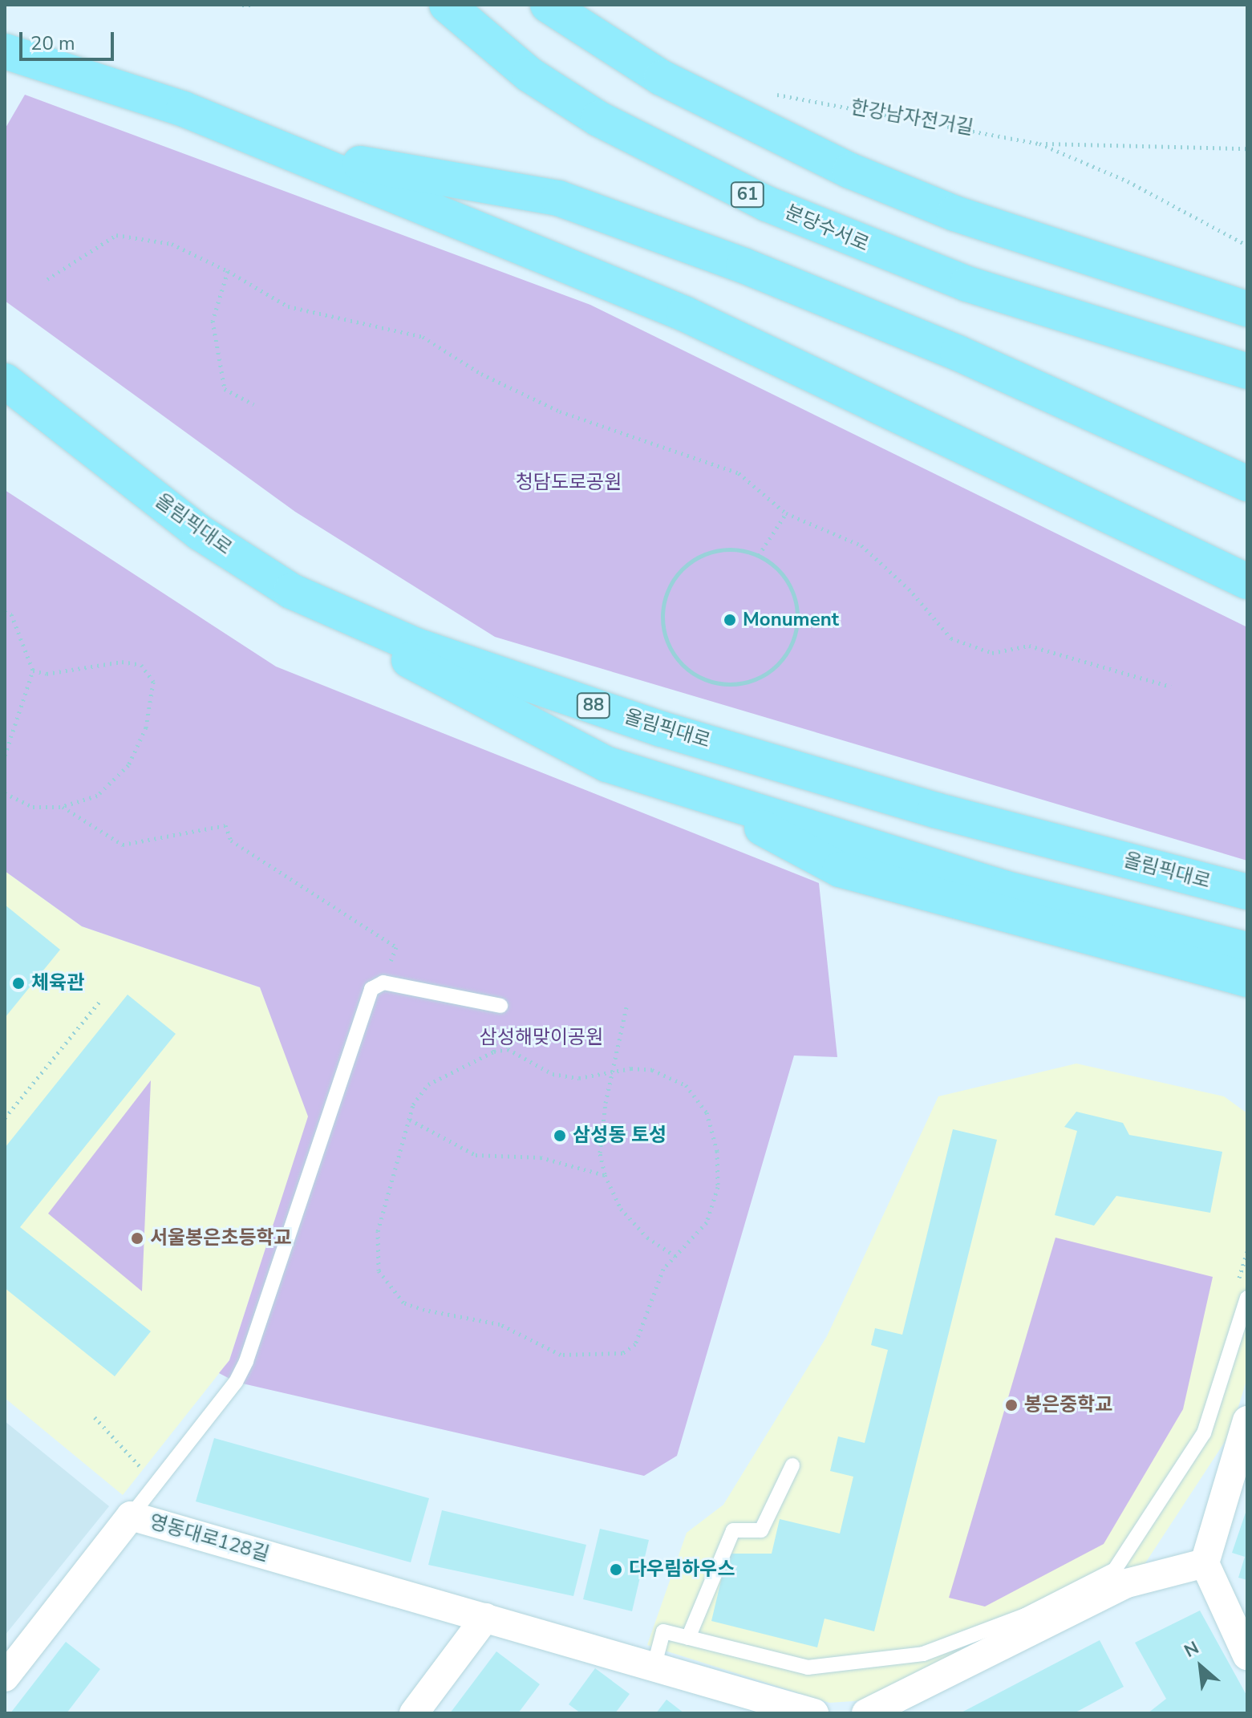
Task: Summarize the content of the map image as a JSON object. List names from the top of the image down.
{
  "streets": {
    "highway": [
      "61",
      "분당수서로",
      "올림픽대로",
      "88"
    ],
    "street": ["영동대로128길"],
    "path": ["한강남자전거길"]
  },
  "parks": ["청담도로공원", "삼성해맞이공원"],
  "places": [
    "Monument",
    "체육관",
    "삼성동 토성",
    "서울봉은초등학교",
    "봉은중학교",
    "다우림하우스"
  ],
  "scale_bar": "20 m",
  "north": "top left"
}
